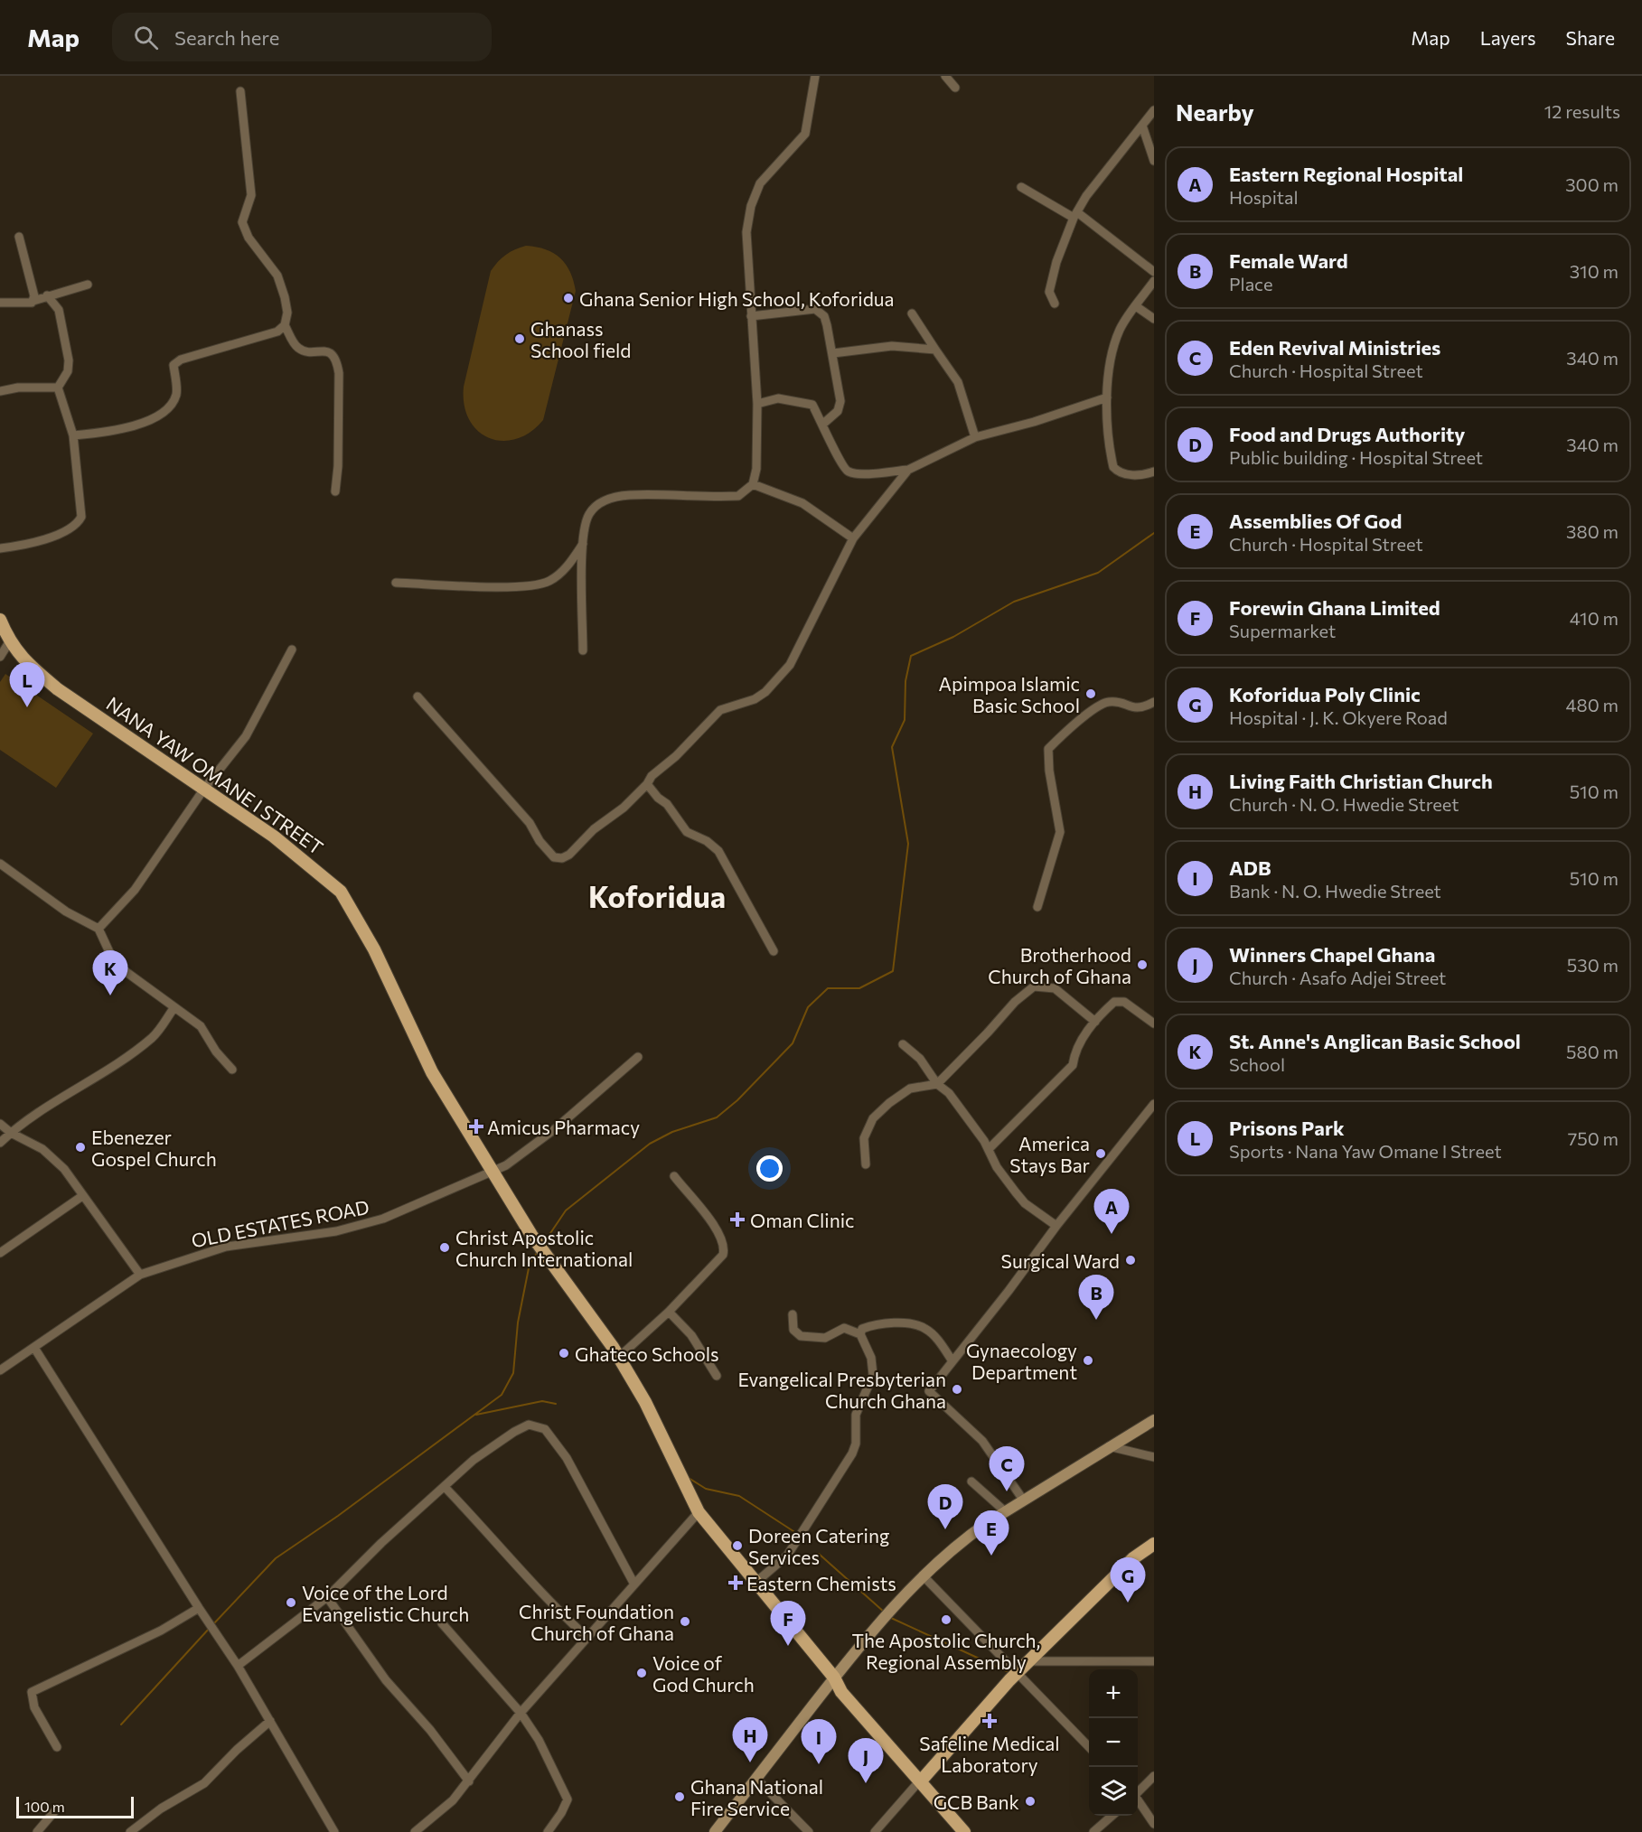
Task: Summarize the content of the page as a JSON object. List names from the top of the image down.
{
  "streets": {
    "main road": ["NANA YAW OMANE I STREET"],
    "street": ["OLD ESTATES ROAD"]
  },
  "crossings": [
    ["NANA YAW OMANE I STREET", "OLD ESTATES ROAD"]
  ],
  "districts": ["Koforidua"],
  "places": {
    "other": [
      "Ghana Senior High School, Koforidua",
      "Ghanass School field",
      "Apimpoa Islamic Basic School",
      "Brotherhood Church of Ghana",
      "Ebenezer Gospel Church",
      "America Stays Bar",
      "Christ Apostolic Church International",
      "Surgical Ward",
      "Ghateco Schools",
      "Gynaecology Department",
      "Evangelical Presbyterian Church Ghana",
      "Doreen Catering Services",
      "Voice of the Lord Evangelistic Church",
      "The Apostolic Church, Regional Assembly",
      "Christ Foundation Church of Ghana",
      "Voice of God Church",
      "Ghana National Fire Service",
      "GCB Bank"
    ],
    "health": [
      "Amicus Pharmacy",
      "Oman Clinic",
      "Eastern Chemists",
      "Safeline Medical Laboratory"
    ]
  },
  "scale_bar": "100 m",
  "page": {
    "header": "Map",
    "search": "Search here",
    "nav": ["Map", "Layers", "Share"],
    "heading": ["Nearby", "12 results"],
    "list": [
      {
        "mark": "A",
        "name": "Eastern Regional Hospital",
        "note": "Hospital",
        "value": "300 m"
      },
      {
        "mark": "B",
        "name": "Female Ward",
        "note": "Place",
        "value": "310 m"
      },
      {
        "mark": "C",
        "name": "Eden Revival Ministries",
        "note": "Church · Hospital Street",
        "value": "340 m"
      },
      {
        "mark": "D",
        "name": "Food and Drugs Authority",
        "note": "Public building · Hospital Street",
        "value": "340 m"
      },
      {
        "mark": "E",
        "name": "Assemblies Of God",
        "note": "Church · Hospital Street",
        "value": "380 m"
      },
      {
        "mark": "F",
        "name": "Forewin Ghana Limited",
        "note": "Supermarket",
        "value": "410 m"
      },
      {
        "mark": "G",
        "name": "Koforidua Poly Clinic",
        "note": "Hospital · J. K. Okyere Road",
        "value": "480 m"
      },
      {
        "mark": "H",
        "name": "Living Faith Christian Church",
        "note": "Church · N. O. Hwedie Street",
        "value": "510 m"
      },
      {
        "mark": "I",
        "name": "ADB",
        "note": "Bank · N. O. Hwedie Street",
        "value": "510 m"
      },
      {
        "mark": "J",
        "name": "Winners Chapel Ghana",
        "note": "Church · Asafo Adjei Street",
        "value": "530 m"
      },
      {
        "mark": "K",
        "name": "St. Anne's Anglican Basic School",
        "note": "School",
        "value": "580 m"
      },
      {
        "mark": "L",
        "name": "Prisons Park",
        "note": "Sports · Nana Yaw Omane I Street",
        "value": "750 m"
      }
    ],
    "pins": [
      "L",
      "K",
      "A",
      "B",
      "C",
      "D",
      "E",
      "G",
      "F",
      "H",
      "I",
      "J"
    ],
    "map_buttons": ["+", "−"],
    "scale": "100 m"
  }
}
